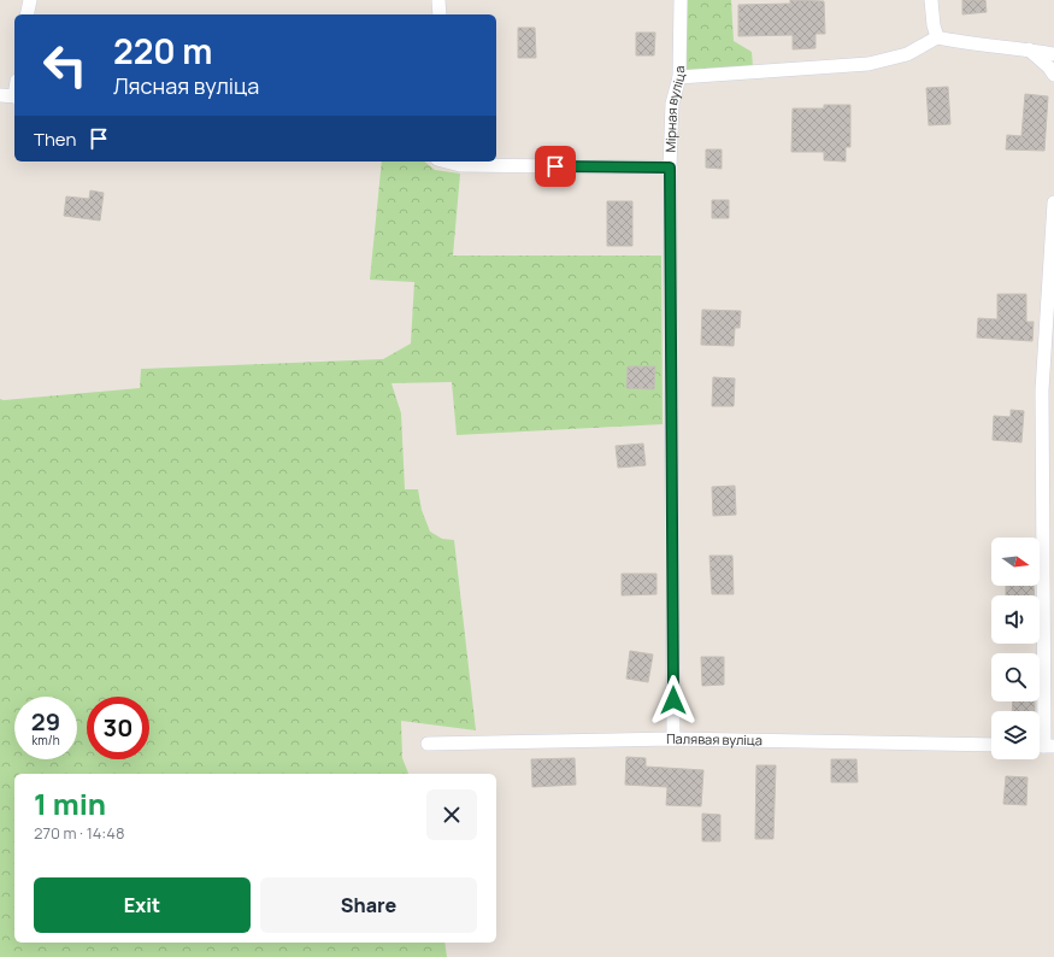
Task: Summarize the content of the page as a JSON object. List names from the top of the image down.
{
  "streets": {
    "street": ["Мірная вуліца", "Палявая вуліца"]
  },
  "crossings": [
    ["Мірная вуліца", "Палявая вуліца"]
  ],
  "north": "right",
  "page": {
    "turn": ["220 m", "Лясная вуліца"],
    "then": "Then",
    "speed": "29 km/h",
    "limit": "30",
    "heading": ["1 min", "270 m · 14:48"],
    "buttons": ["Exit", "Share"]
  }
}
